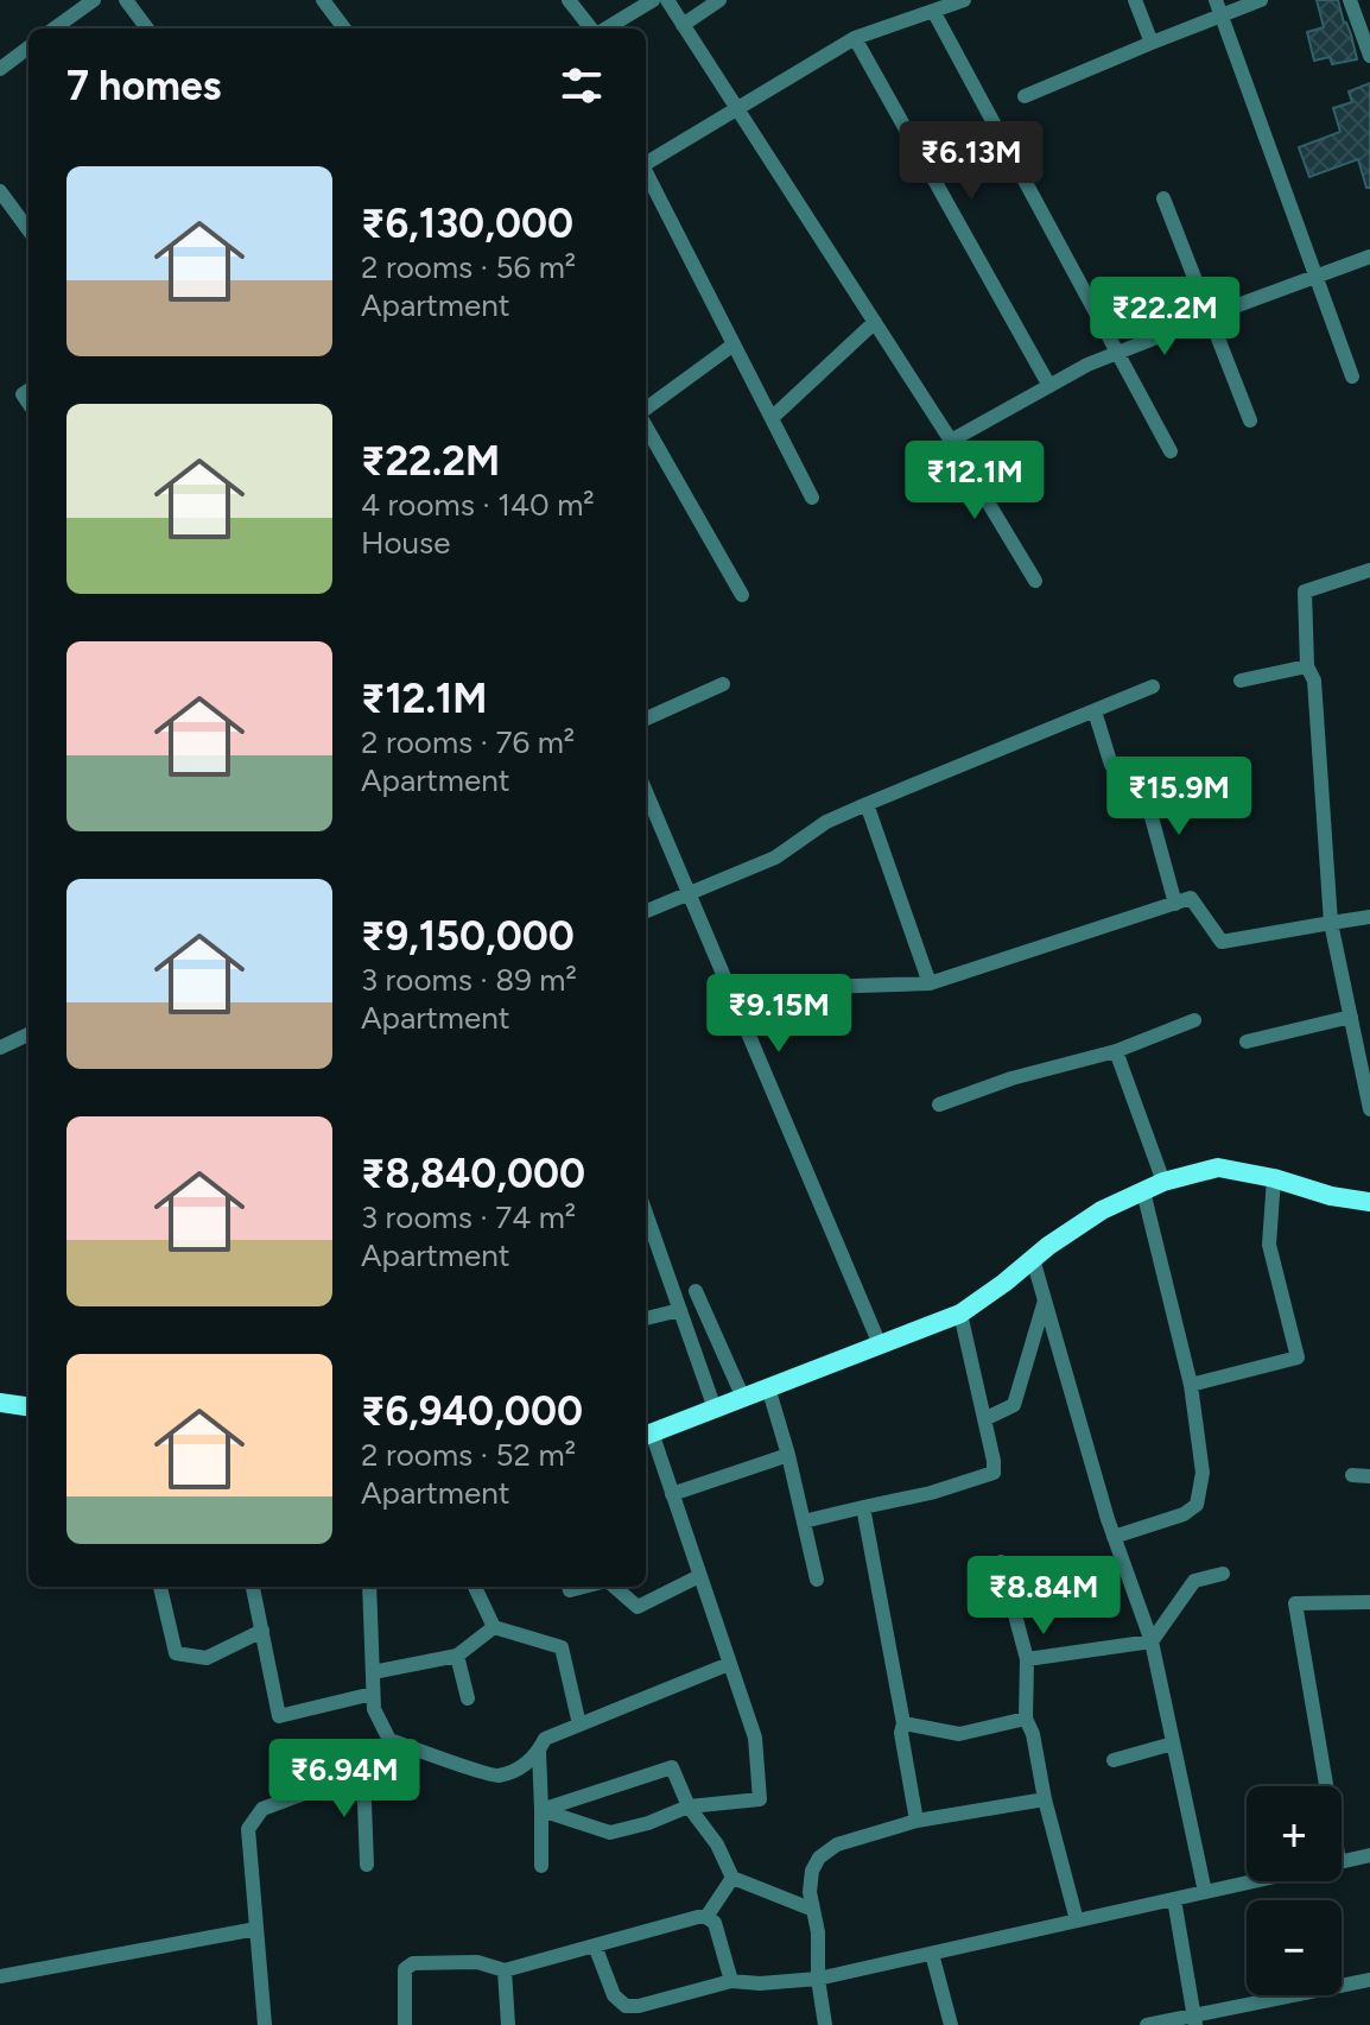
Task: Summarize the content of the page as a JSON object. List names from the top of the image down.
{
  "page": {
    "heading": "7 homes",
    "price": [
      "₹6.13M",
      "₹22.2M",
      "₹12.1M",
      "₹15.9M",
      "₹9.15M",
      "₹8.84M",
      "₹6.94M"
    ],
    "list": [
      {
        "name": "₹6,130,000",
        "note": "2 rooms · 56 m² · Apartment"
      },
      {
        "name": "₹22.2M",
        "note": "4 rooms · 140 m² · House"
      },
      {
        "name": "₹12.1M",
        "note": "2 rooms · 76 m² · Apartment"
      },
      {
        "name": "₹9,150,000",
        "note": "3 rooms · 89 m² · Apartment"
      },
      {
        "name": "₹8,840,000",
        "note": "3 rooms · 74 m² · Apartment"
      },
      {
        "name": "₹6,940,000",
        "note": "2 rooms · 52 m² · Apartment"
      }
    ],
    "map_buttons": ["+", "−"]
  }
}
